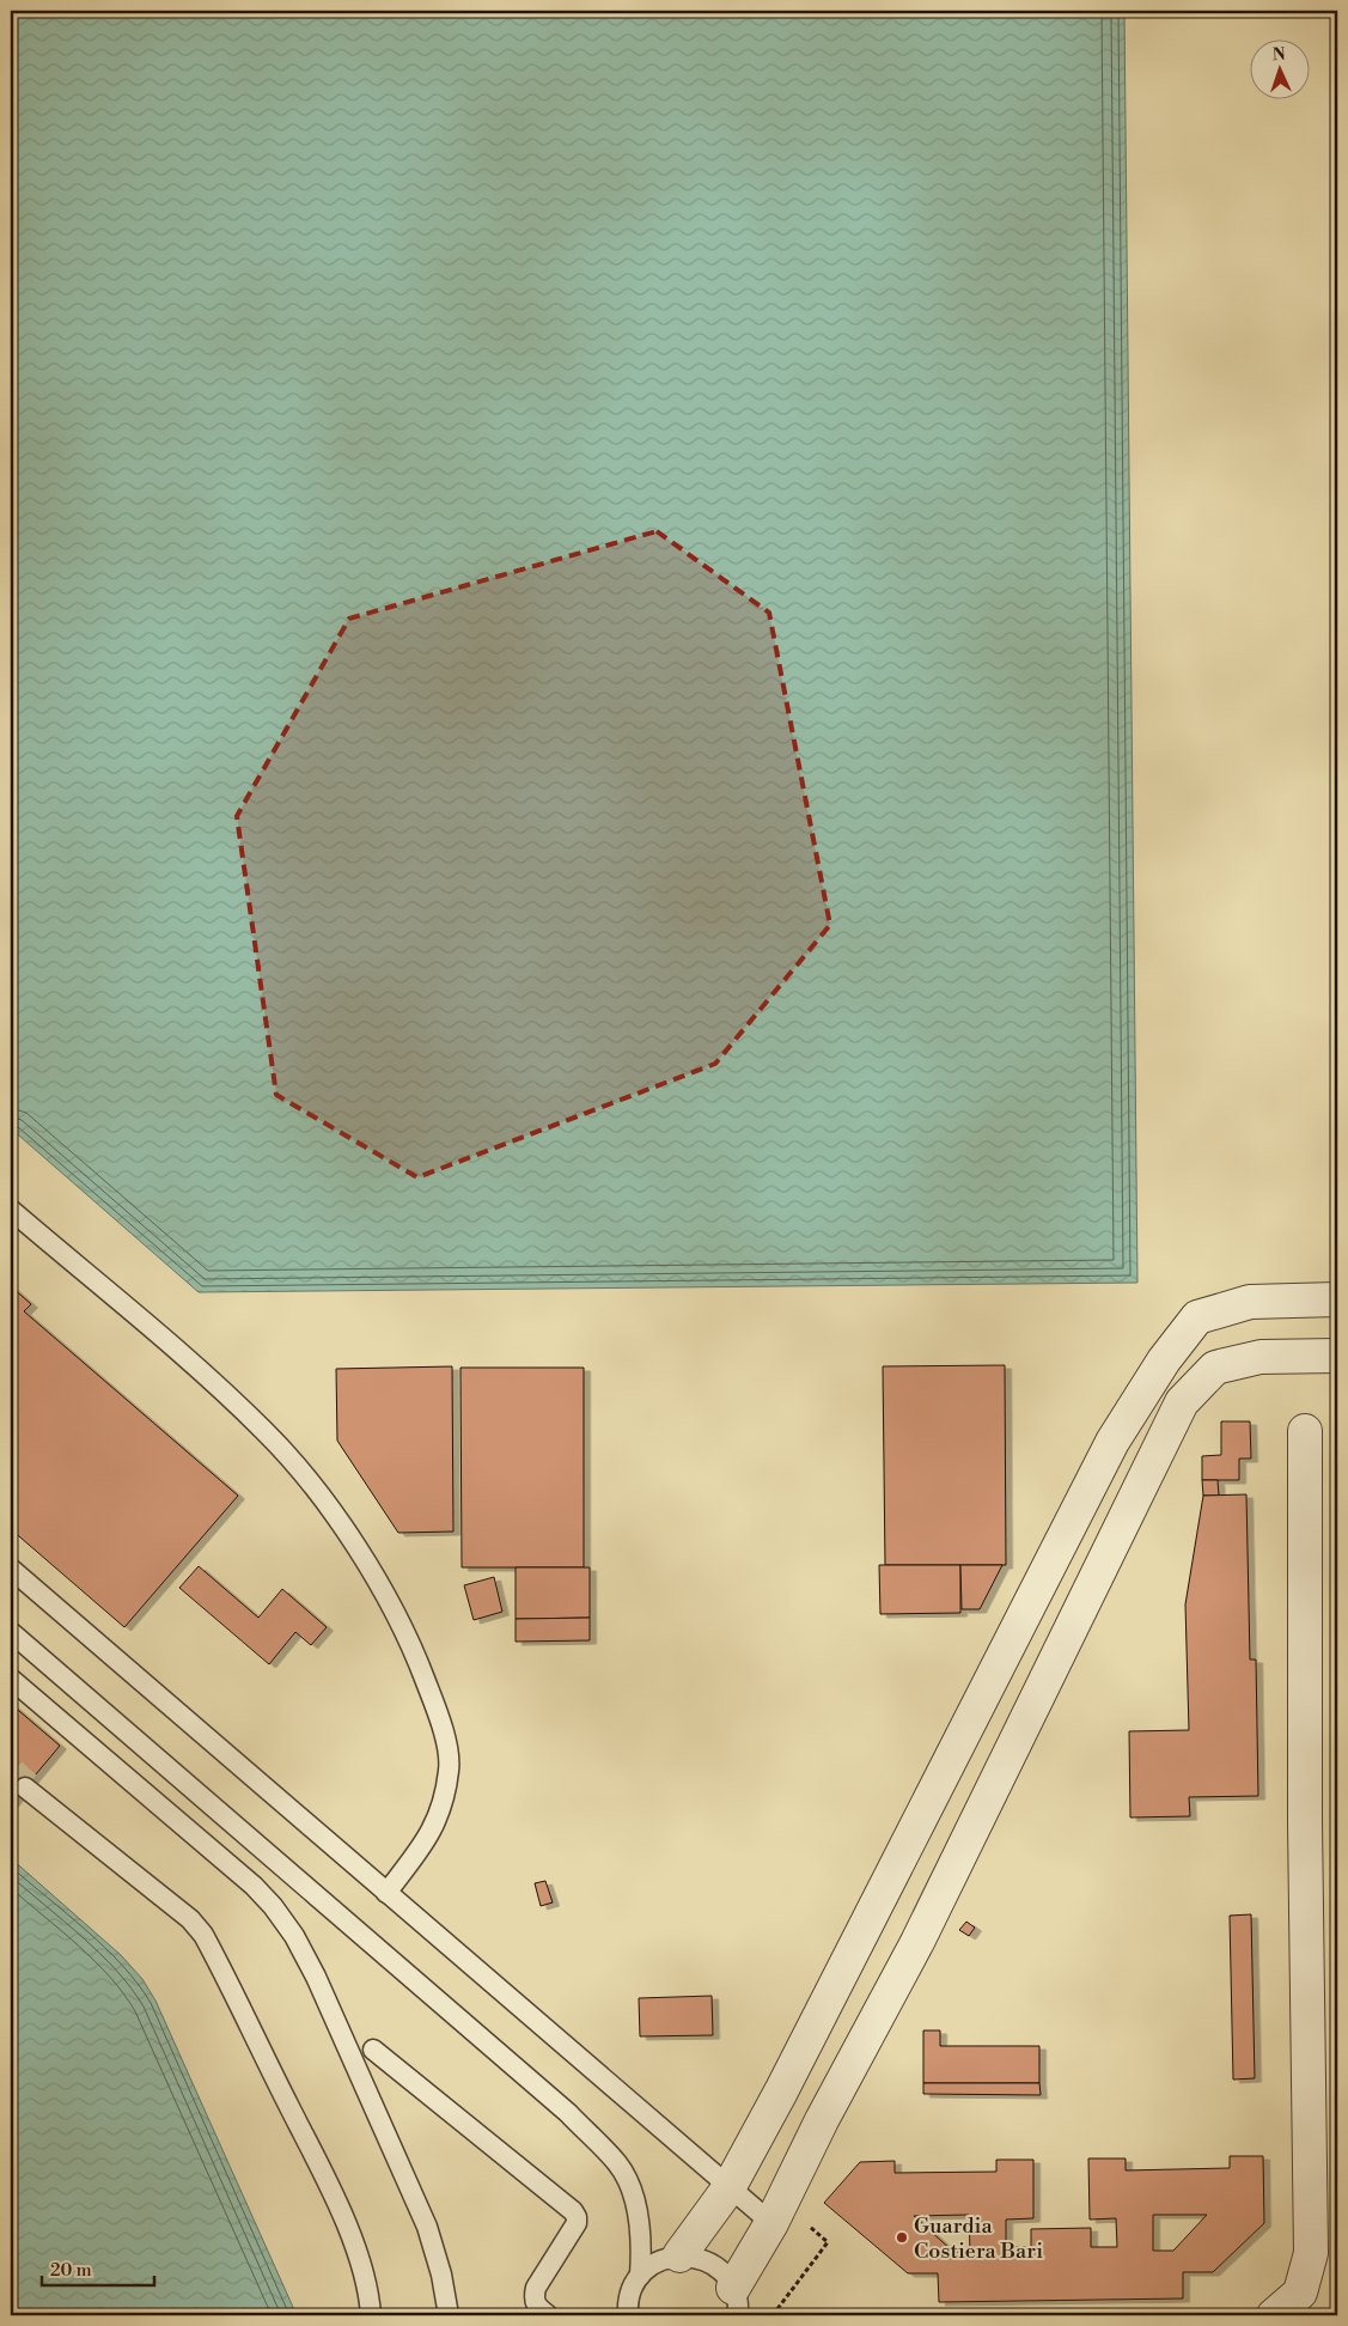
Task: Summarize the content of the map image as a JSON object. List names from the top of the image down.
{
  "places": ["Guardia Costiera Bari"],
  "scale_bar": "20 m",
  "north": "top"
}
